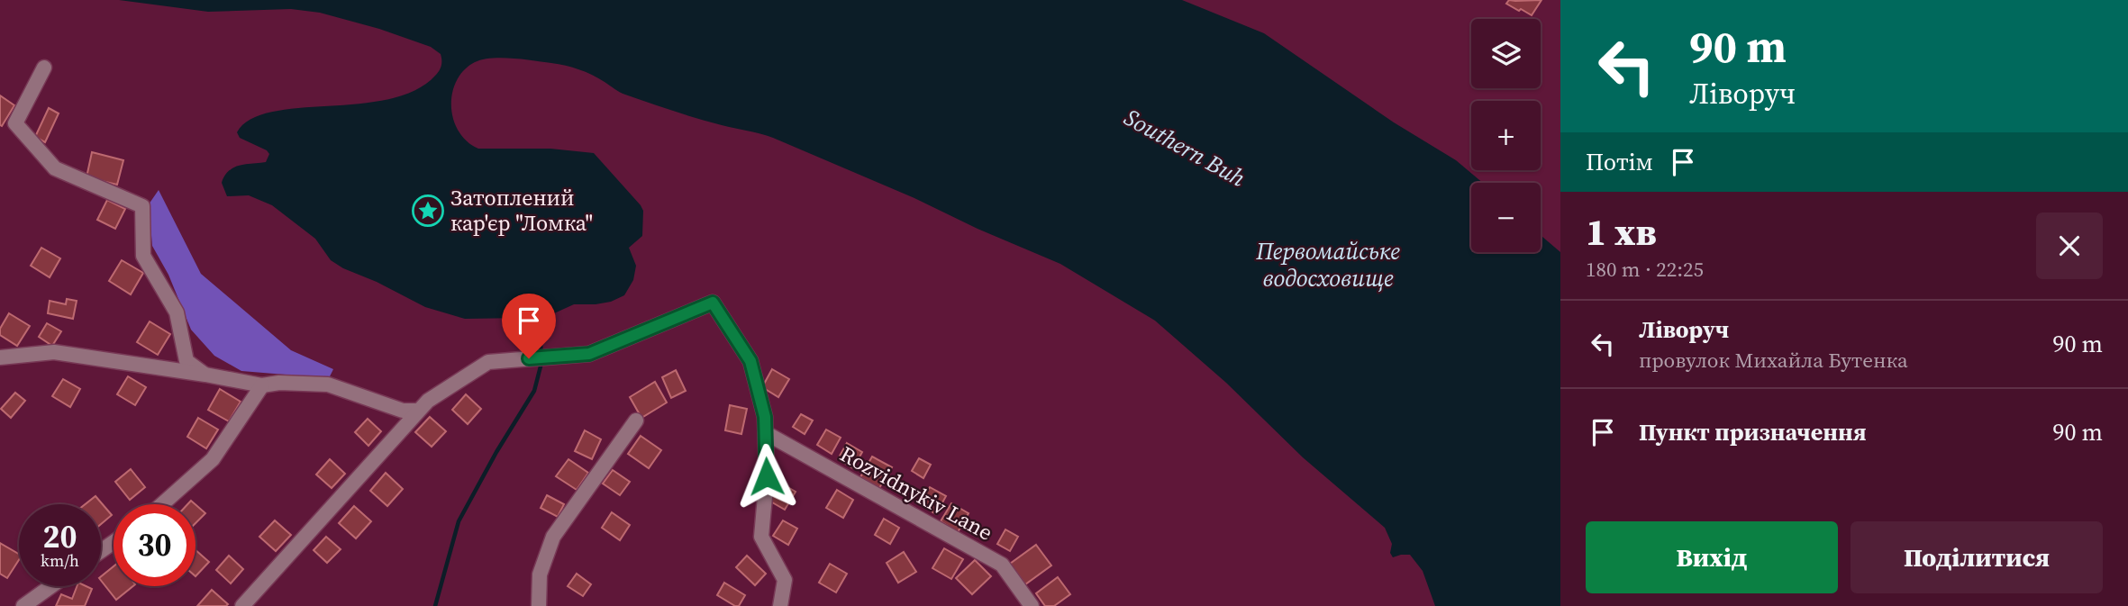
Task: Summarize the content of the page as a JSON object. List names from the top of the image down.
{
  "streets": {
    "street": ["Rozvidnykiv Lane"]
  },
  "water": ["Southern Buh", "Первомайське водосховище"],
  "places": {
    "place": ["Затоплений кар'єр \"Ломка\""]
  },
  "page": {
    "turn": ["90 m", "Ліворуч"],
    "map_buttons": ["+", "−"],
    "then": "Потім",
    "heading": ["1 хв", "180 m · 22:25"],
    "list": [
      {
        "name": "Ліворуч",
        "note": "провулок Михайла Бутенка",
        "value": "90 m"
      },
      {
        "name": "Пункт призначення",
        "value": "90 m"
      }
    ],
    "speed": "20 km/h",
    "limit": "30",
    "buttons": ["Вихід", "Поділитися"]
  }
}
